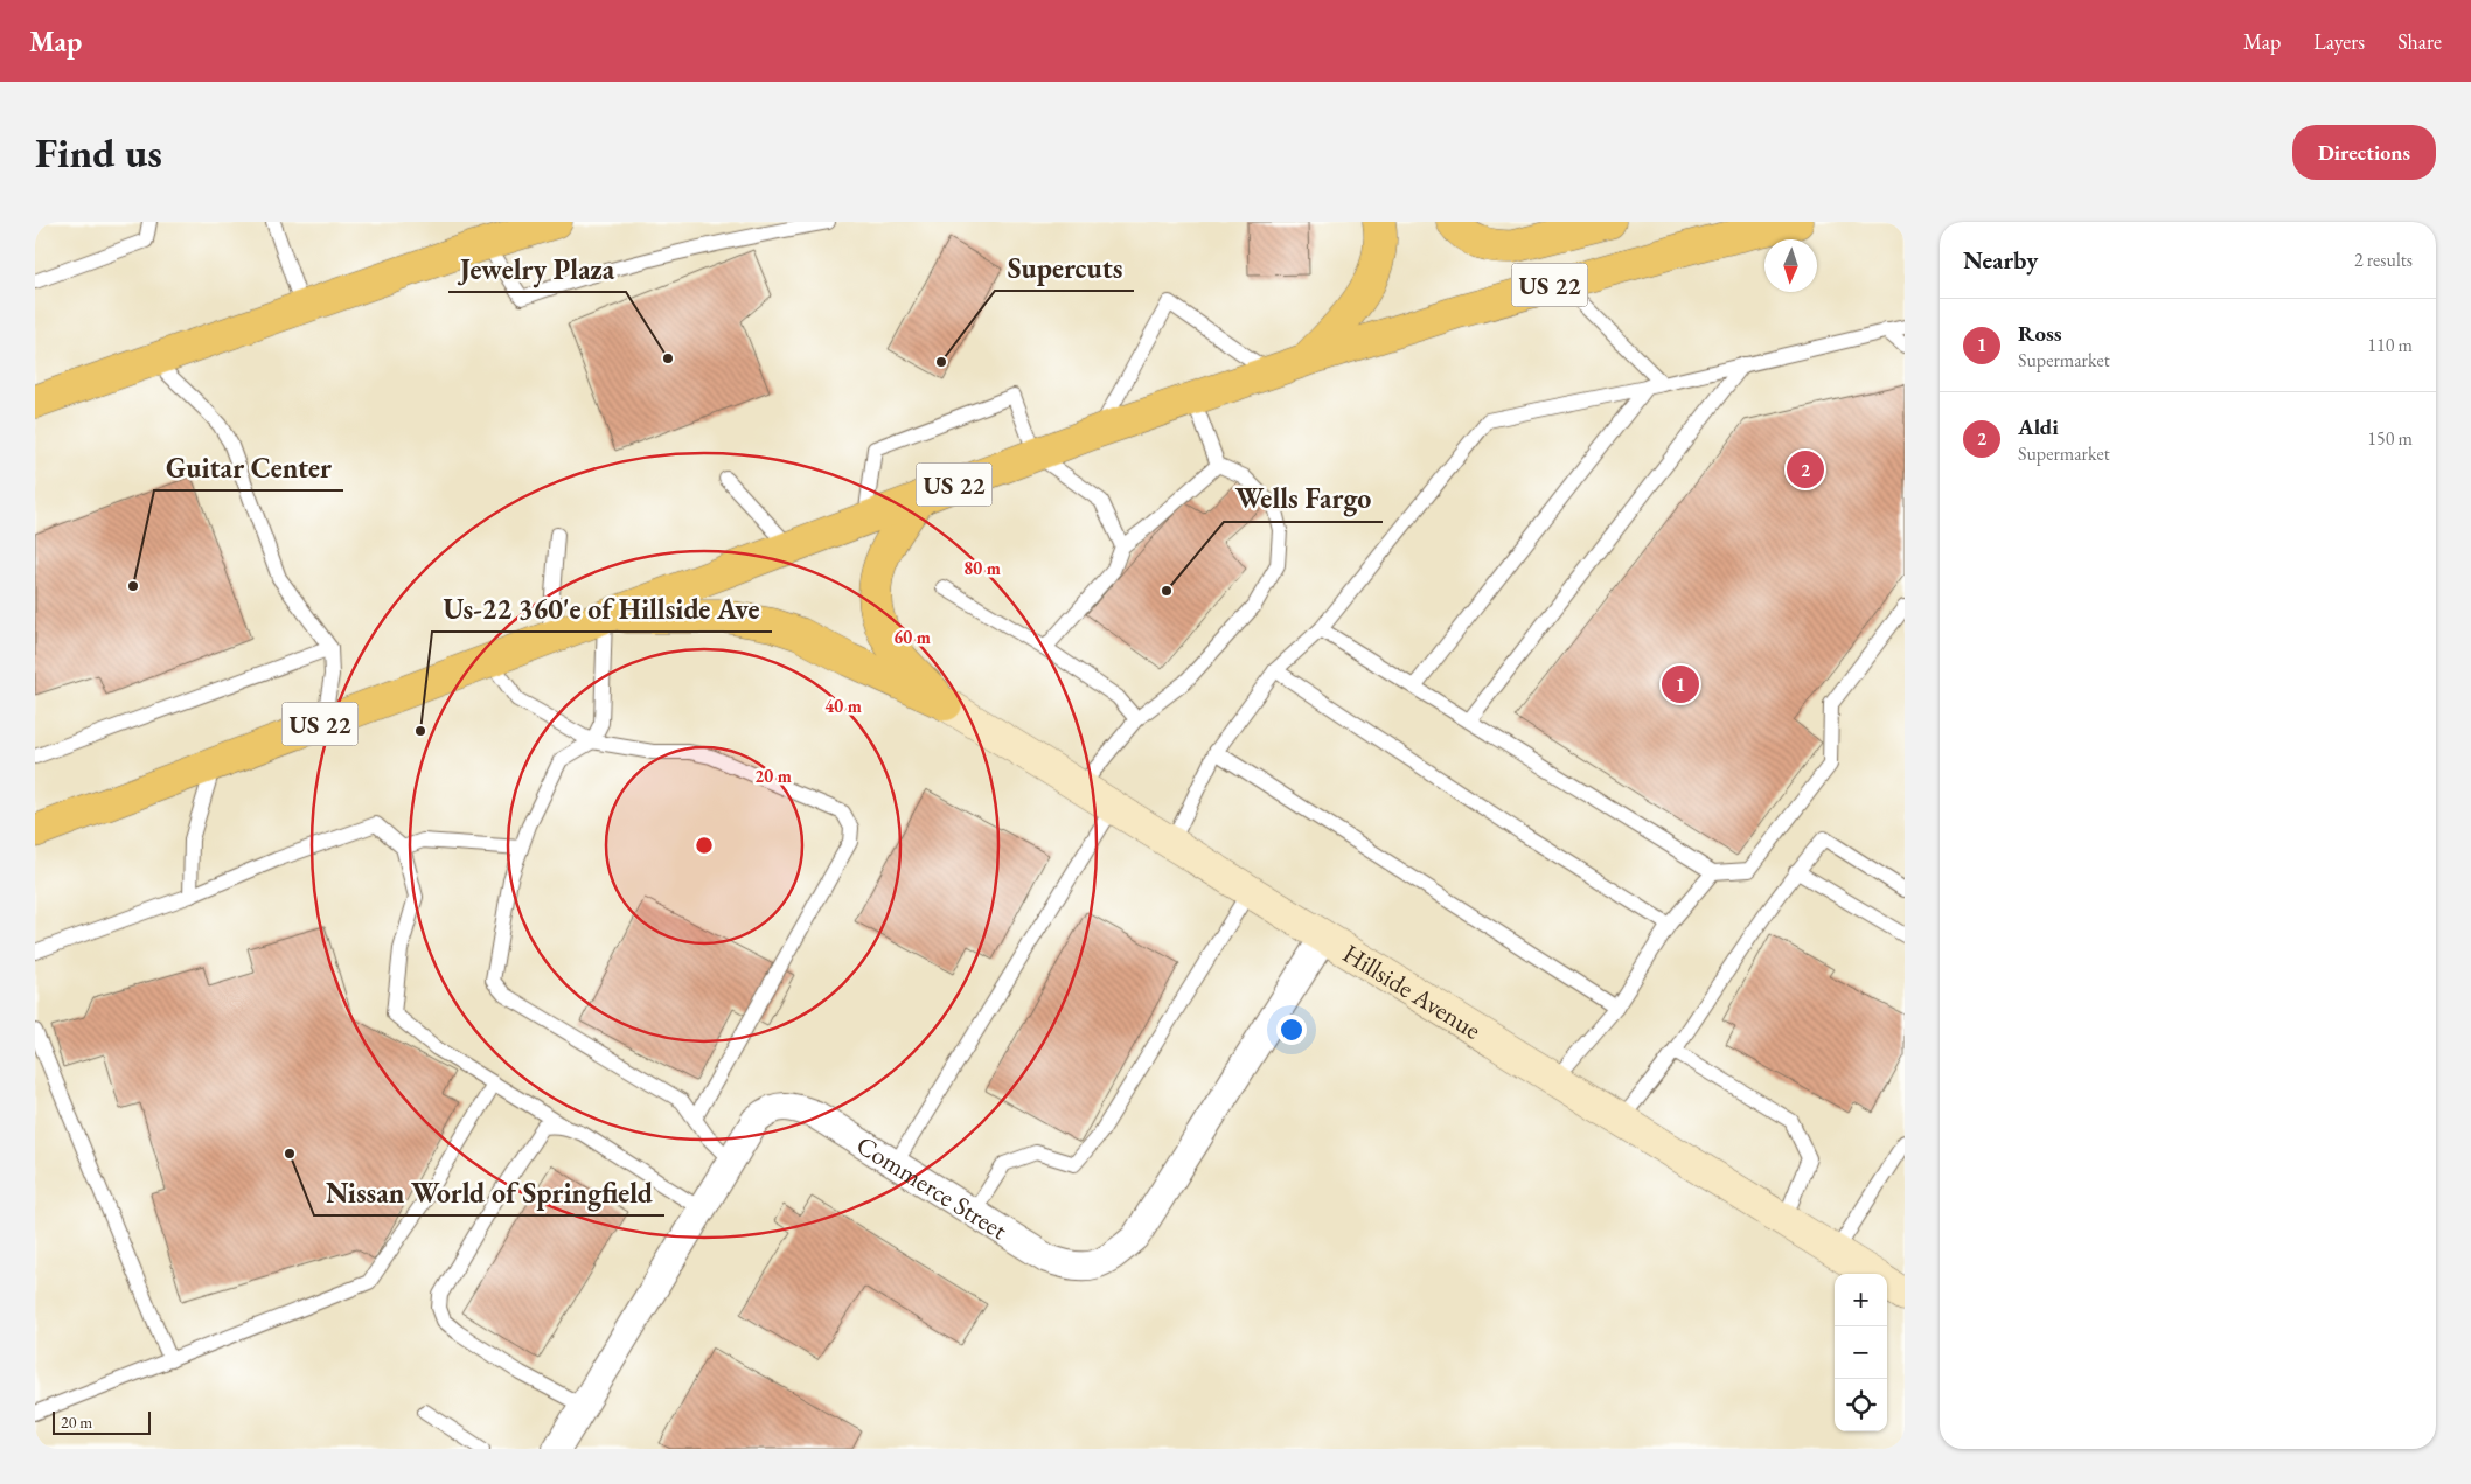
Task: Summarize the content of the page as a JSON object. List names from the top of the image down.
{
  "streets": {
    "highway": ["US 22"],
    "street": ["Hillside Avenue", "Commerce Street"]
  },
  "crossings": [
    ["Hillside Avenue", "Commerce Street"]
  ],
  "places": [
    "Jewelry Plaza",
    "Supercuts",
    "Guitar Center",
    "Wells Fargo",
    "Us-22 360'e of Hillside Ave",
    "Nissan World of Springfield"
  ],
  "scale_bar": "20 m",
  "north": "bottom",
  "page": {
    "header": "Map",
    "nav": ["Map", "Layers", "Share"],
    "buttons": "Directions",
    "title": "Find us",
    "heading": ["Nearby", "2 results"],
    "list": [
      {
        "mark": "1",
        "name": "Ross",
        "note": "Supermarket",
        "value": "110 m"
      },
      {
        "mark": "2",
        "name": "Aldi",
        "note": "Supermarket",
        "value": "150 m"
      }
    ],
    "pins": ["2", "1"],
    "map_buttons": ["+", "−"],
    "scale": "20 m"
  },
  "rings": [
    "80 m",
    "60 m",
    "40 m",
    "20 m"
  ]
}
